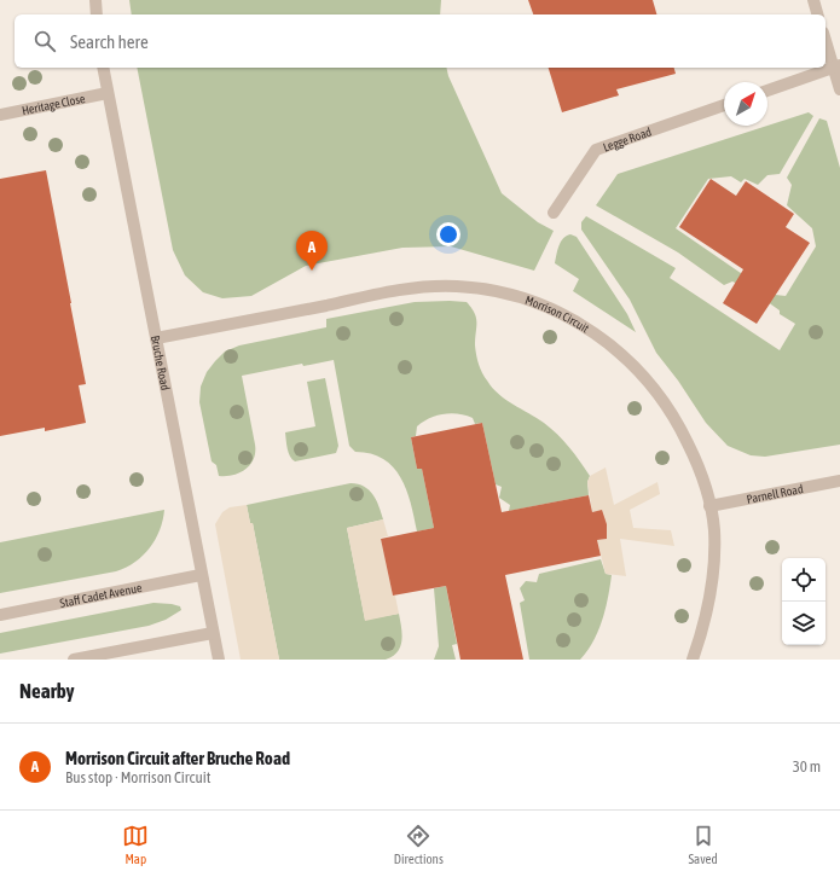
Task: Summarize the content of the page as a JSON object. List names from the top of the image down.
{
  "streets": {
    "street": [
      "Heritage Close",
      "Legge Road",
      "Morrison Circuit",
      "Bruche Road",
      "Parnell Road",
      "Staff Cadet Avenue"
    ]
  },
  "crossings": [
    ["Heritage Close", "Bruche Road"],
    ["Morrison Circuit", "Bruche Road"],
    ["Morrison Circuit", "Parnell Road"],
    ["Bruche Road", "Staff Cadet Avenue"]
  ],
  "north": "top right",
  "page": {
    "search": "Search here",
    "pins": "A",
    "heading": "Nearby",
    "list": [
      {
        "mark": "A",
        "name": "Morrison Circuit after Bruche Road",
        "note": "Bus stop · Morrison Circuit",
        "value": "30 m"
      }
    ],
    "nav": ["Map", "Directions", "Saved"]
  }
}
